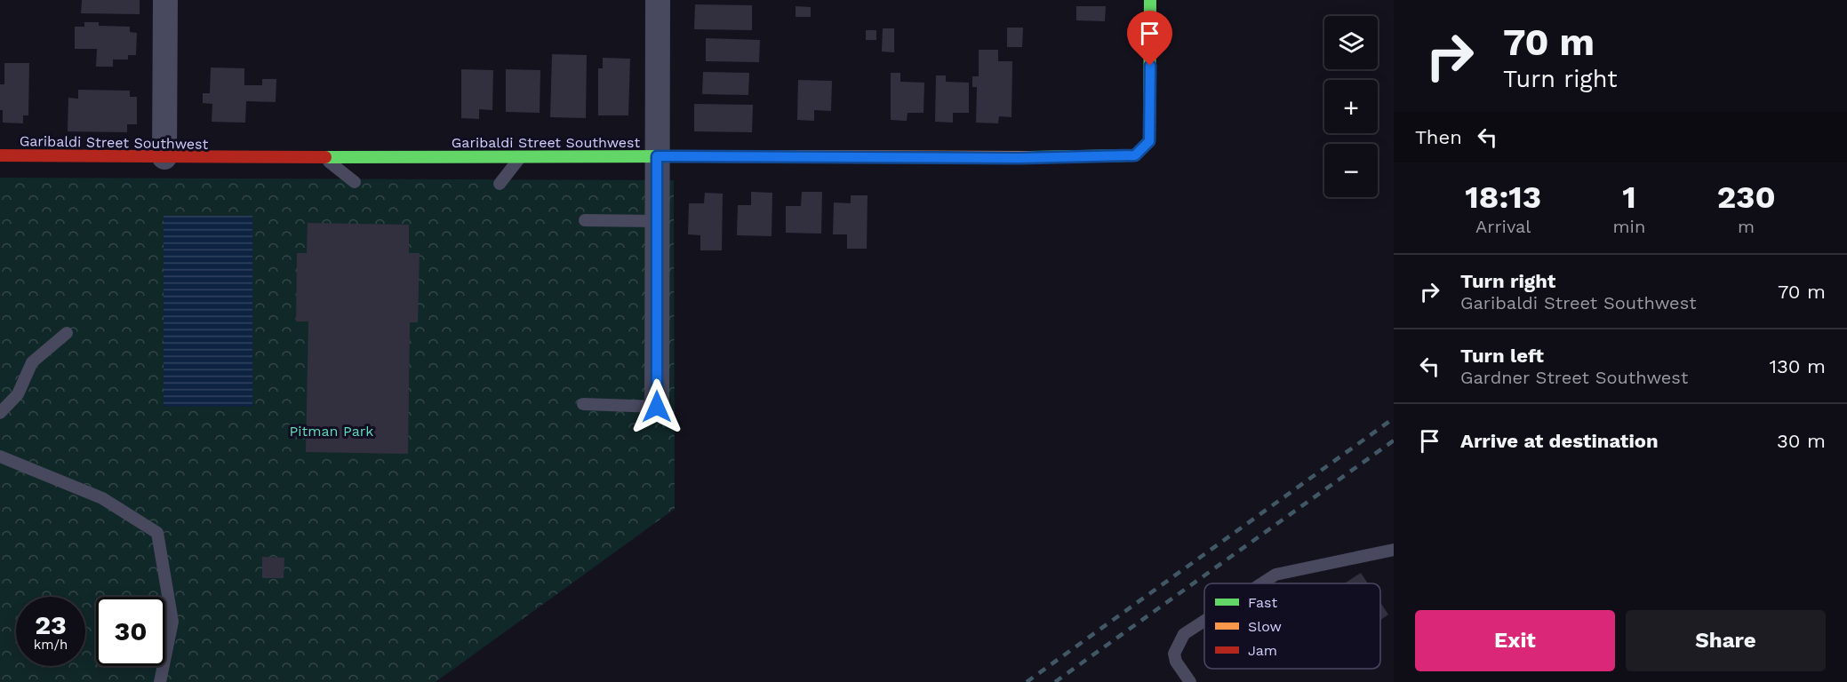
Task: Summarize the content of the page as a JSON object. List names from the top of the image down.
{
  "streets": {
    "street": ["Garibaldi Street Southwest"]
  },
  "parks": ["Pitman Park"],
  "legend": ["Fast", "Slow", "Jam"],
  "page": {
    "turn": ["70 m", "Turn right"],
    "map_buttons": ["+", "−"],
    "then": "Then",
    "eta": [
      "18:13",
      "Arrival",
      "1",
      "min",
      "230",
      "m"
    ],
    "list": [
      {
        "name": "Turn right",
        "note": "Garibaldi Street Southwest",
        "value": "70 m"
      },
      {
        "name": "Turn left",
        "note": "Gardner Street Southwest",
        "value": "130 m"
      },
      {
        "name": "Arrive at destination",
        "value": "30 m"
      }
    ],
    "speed": "23 km/h",
    "limit": "30",
    "buttons": ["Exit", "Share"]
  }
}
